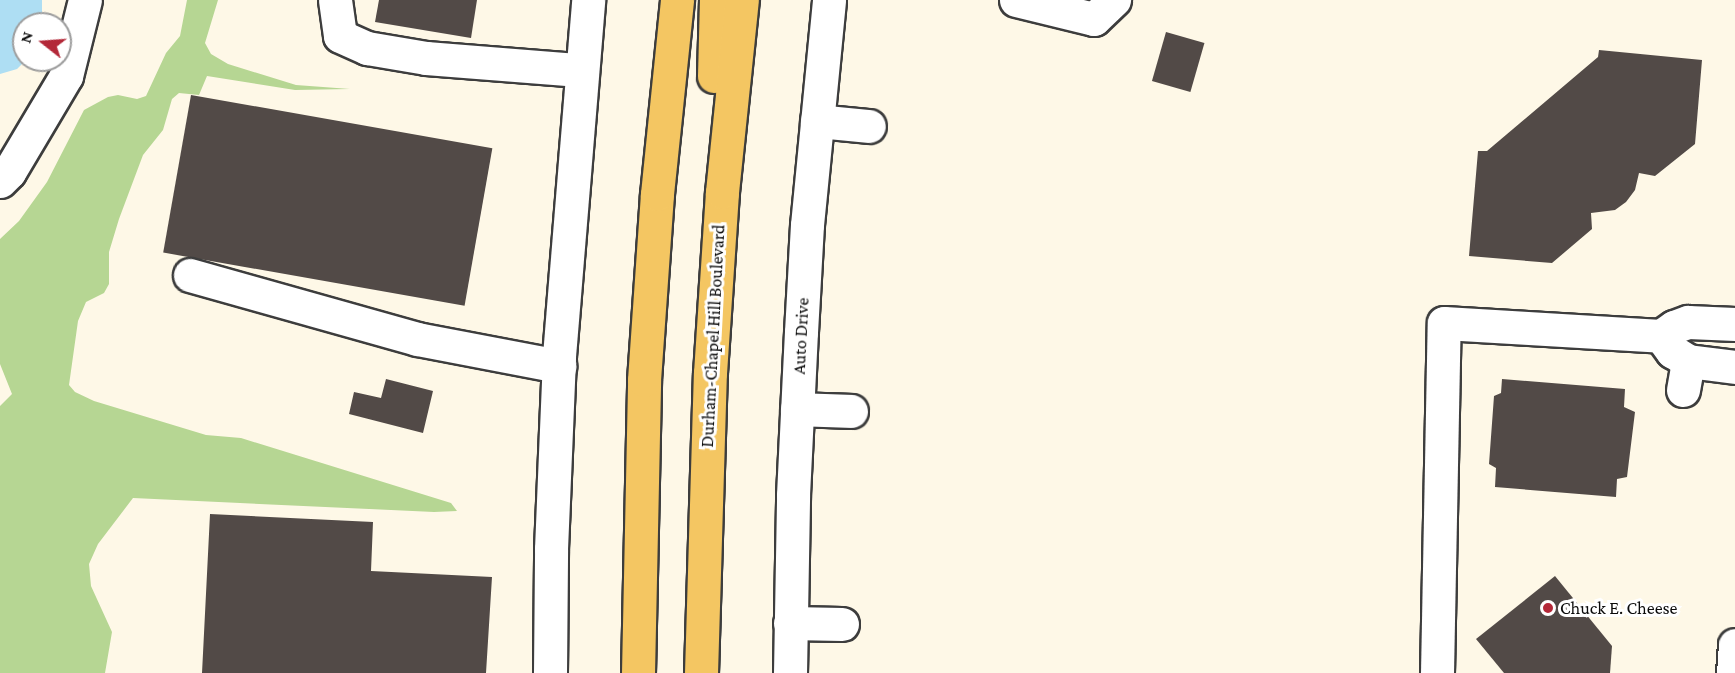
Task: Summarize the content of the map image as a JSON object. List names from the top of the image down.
{
  "streets": {
    "main road": ["Durham-Chapel Hill Boulevard"],
    "street": ["Auto Drive"]
  },
  "places": ["Chuck E. Cheese"],
  "north": "left"
}
